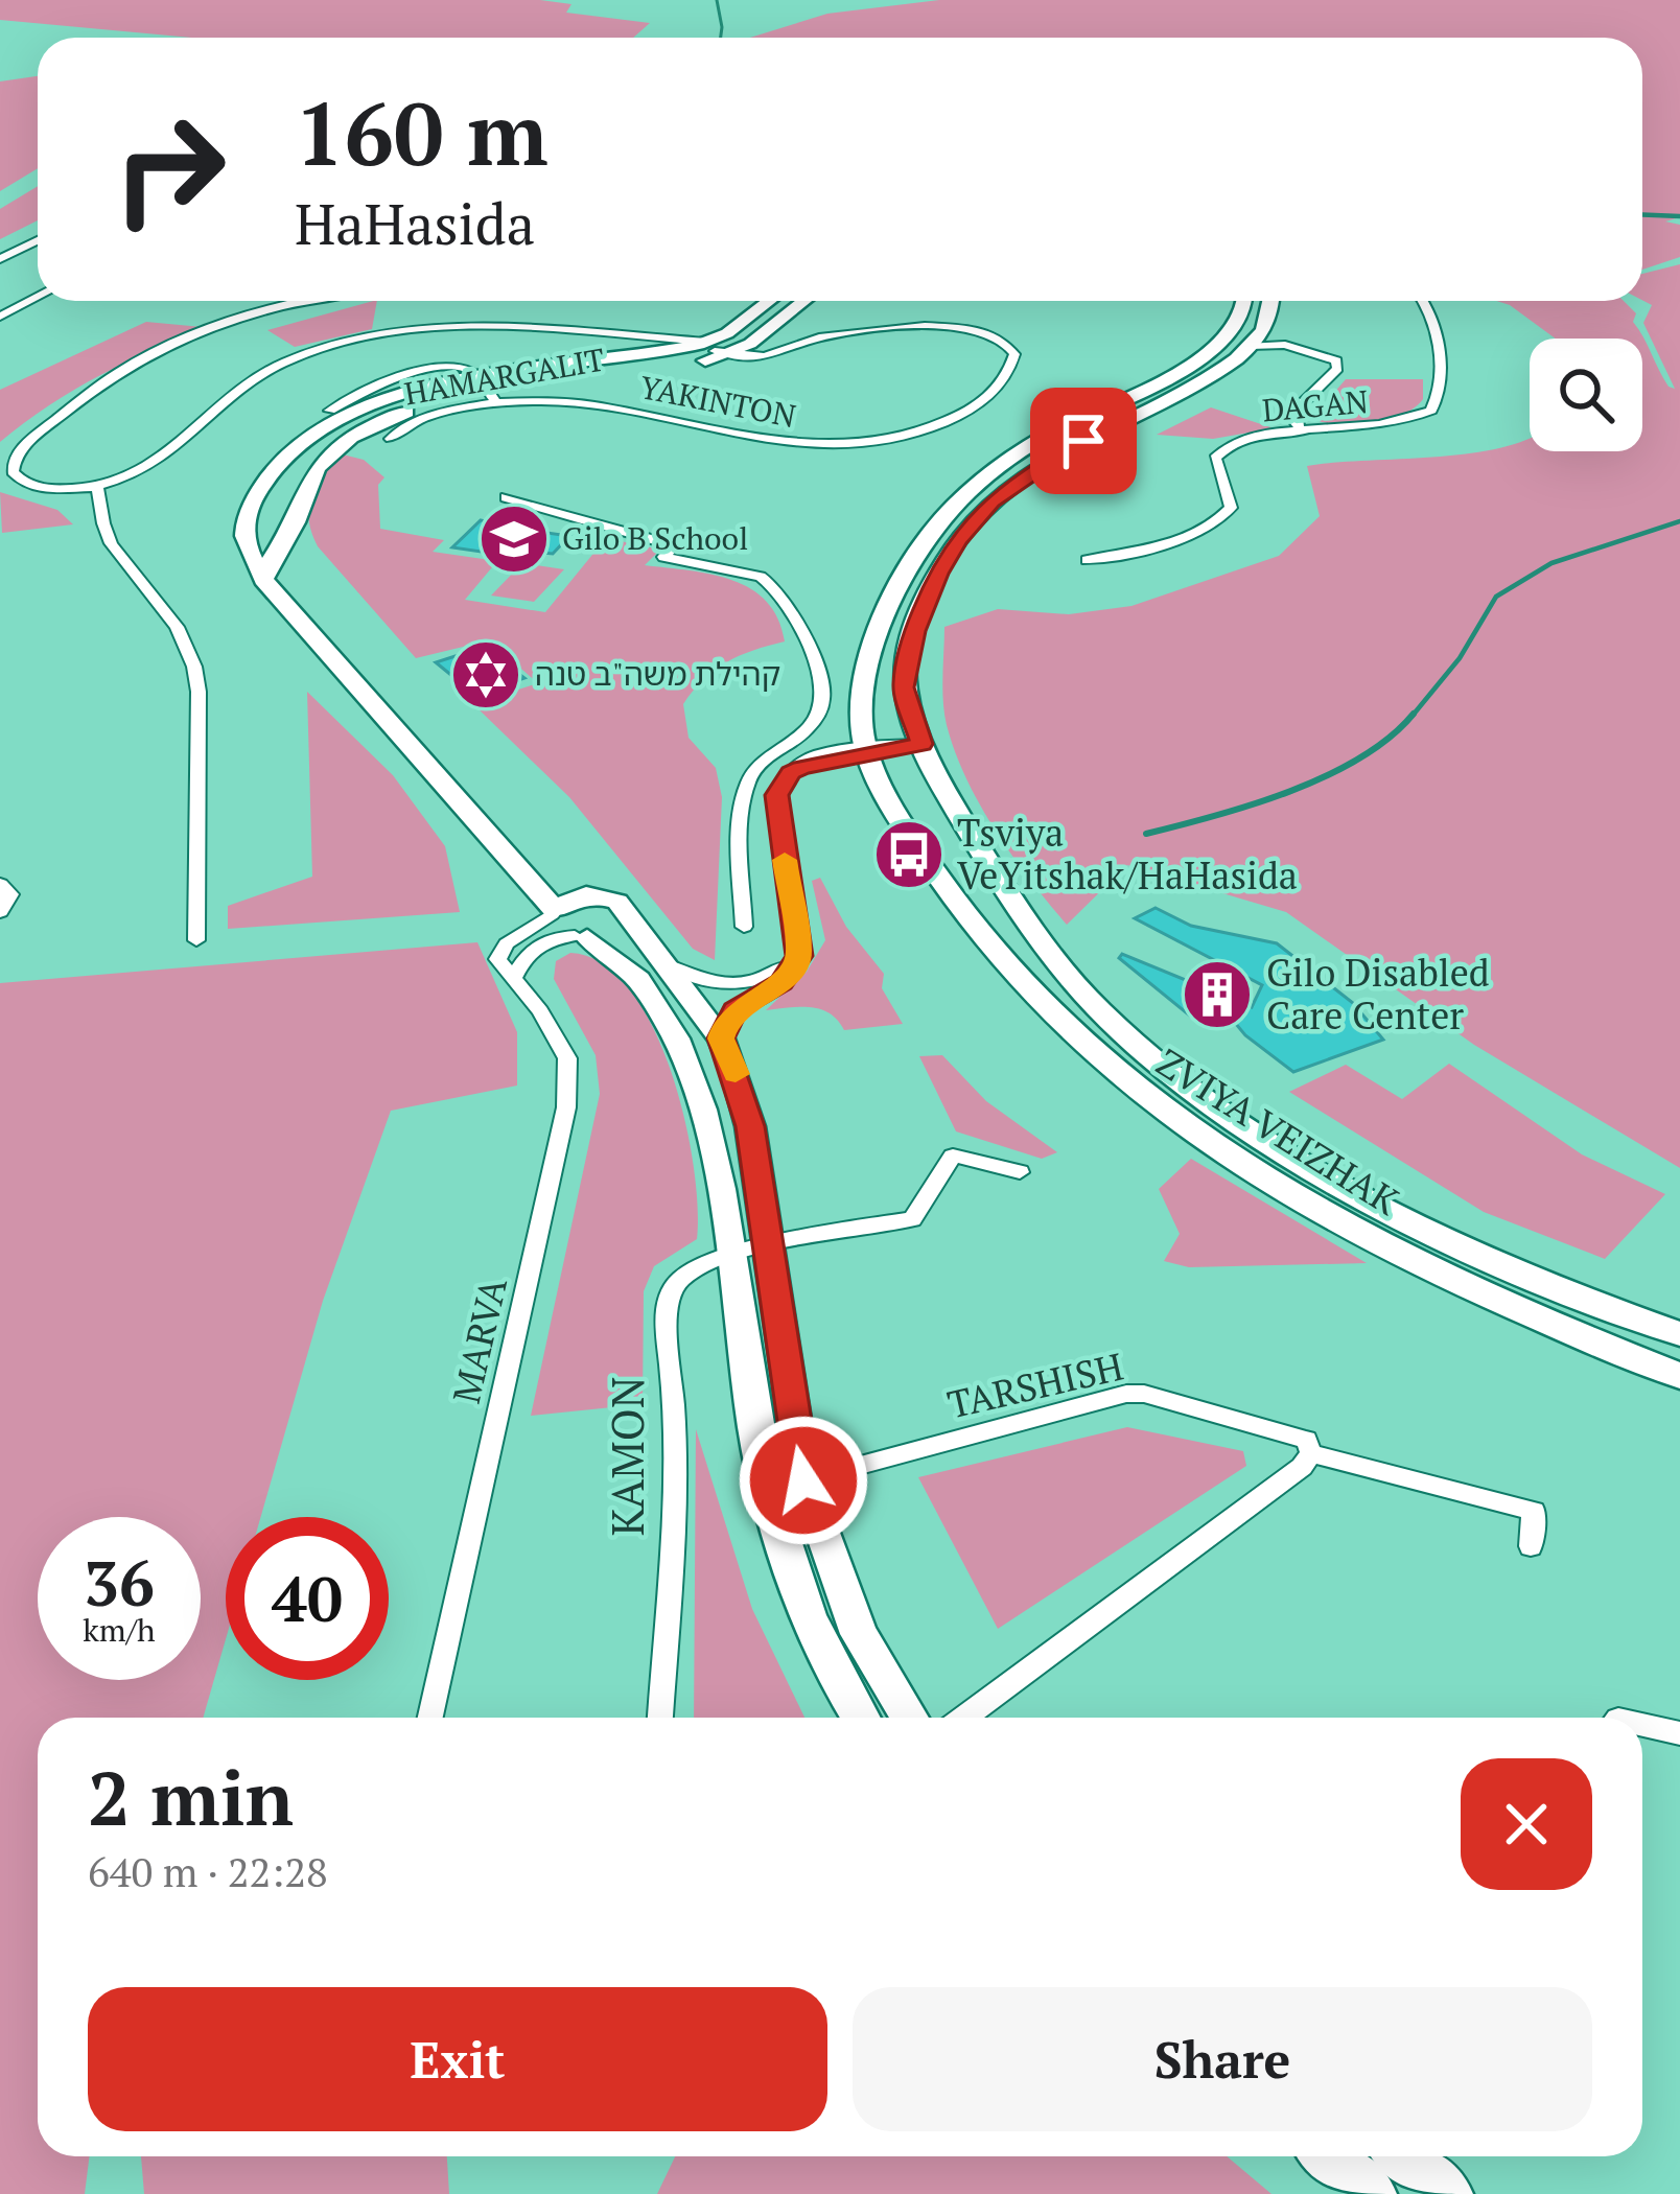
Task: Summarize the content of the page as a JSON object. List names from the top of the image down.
{
  "streets": {
    "street": [
      "HAMARGALIT",
      "YAKINTON",
      "DAGAN",
      "ZVIYA VEIZHAK",
      "MARVA",
      "TARSHISH",
      "KAMON"
    ]
  },
  "crossings": [
    ["HAMARGALIT", "YAKINTON"]
  ],
  "places": {
    "school or university": ["Gilo B School"],
    "synagogue": ["קהילת משה\"ב טנה"],
    "bus stop": ["Tsviya VeYitshak/HaHasida"],
    "building": ["Gilo Disabled Care Center"]
  },
  "page": {
    "turn": ["160 m", "HaHasida"],
    "speed": "36 km/h",
    "limit": "40",
    "heading": ["2 min", "640 m · 22:28"],
    "buttons": ["Exit", "Share"]
  }
}
